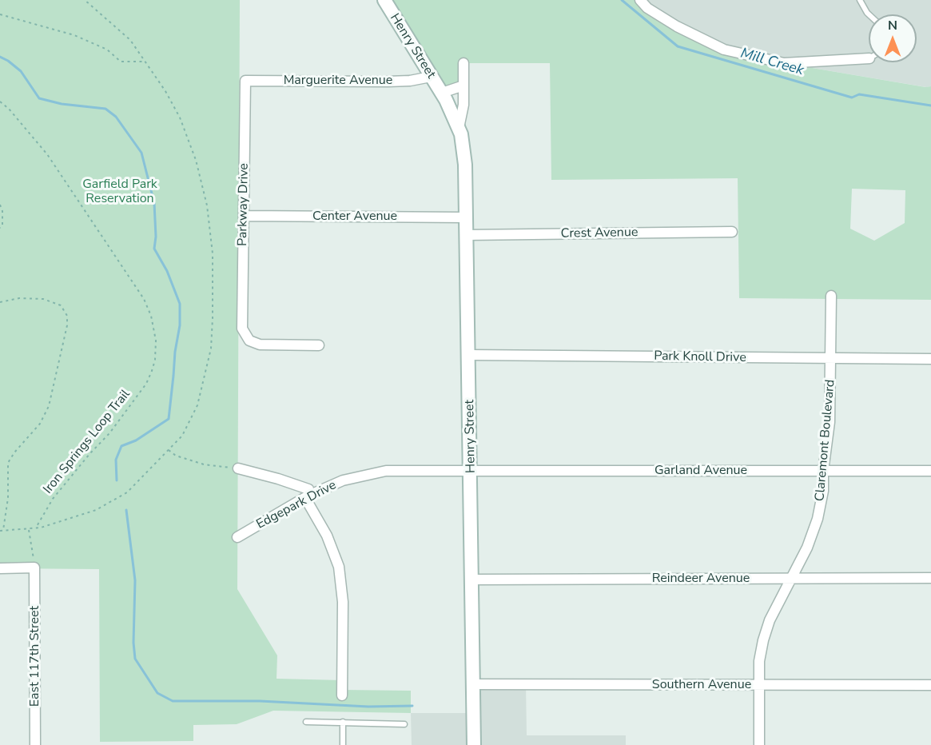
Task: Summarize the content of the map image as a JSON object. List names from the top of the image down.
{
  "streets": {
    "street": [
      "Henry Street",
      "Marguerite Avenue",
      "Parkway Drive",
      "Center Avenue",
      "Crest Avenue",
      "Park Knoll Drive",
      "Claremont Boulevard",
      "Garland Avenue",
      "Edgepark Drive",
      "Reindeer Avenue",
      "East 117th Street",
      "Southern Avenue"
    ],
    "path": ["Iron Springs Loop Trail"]
  },
  "crossings": [
    ["Henry Street", "Marguerite Avenue"],
    ["Henry Street", "Center Avenue"],
    ["Henry Street", "Crest Avenue"],
    ["Henry Street", "Park Knoll Drive"],
    ["Henry Street", "Garland Avenue"],
    ["Henry Street", "Edgepark Drive"],
    ["Henry Street", "Reindeer Avenue"],
    ["Henry Street", "Southern Avenue"],
    ["Marguerite Avenue", "Parkway Drive"],
    ["Parkway Drive", "Center Avenue"],
    ["Park Knoll Drive", "Claremont Boulevard"],
    ["Claremont Boulevard", "Garland Avenue"],
    ["Claremont Boulevard", "Reindeer Avenue"],
    ["Claremont Boulevard", "Southern Avenue"],
    ["Garland Avenue", "Edgepark Drive"]
  ],
  "water": ["Mill Creek"],
  "parks": ["Garfield Park Reservation"],
  "north": "top"
}
